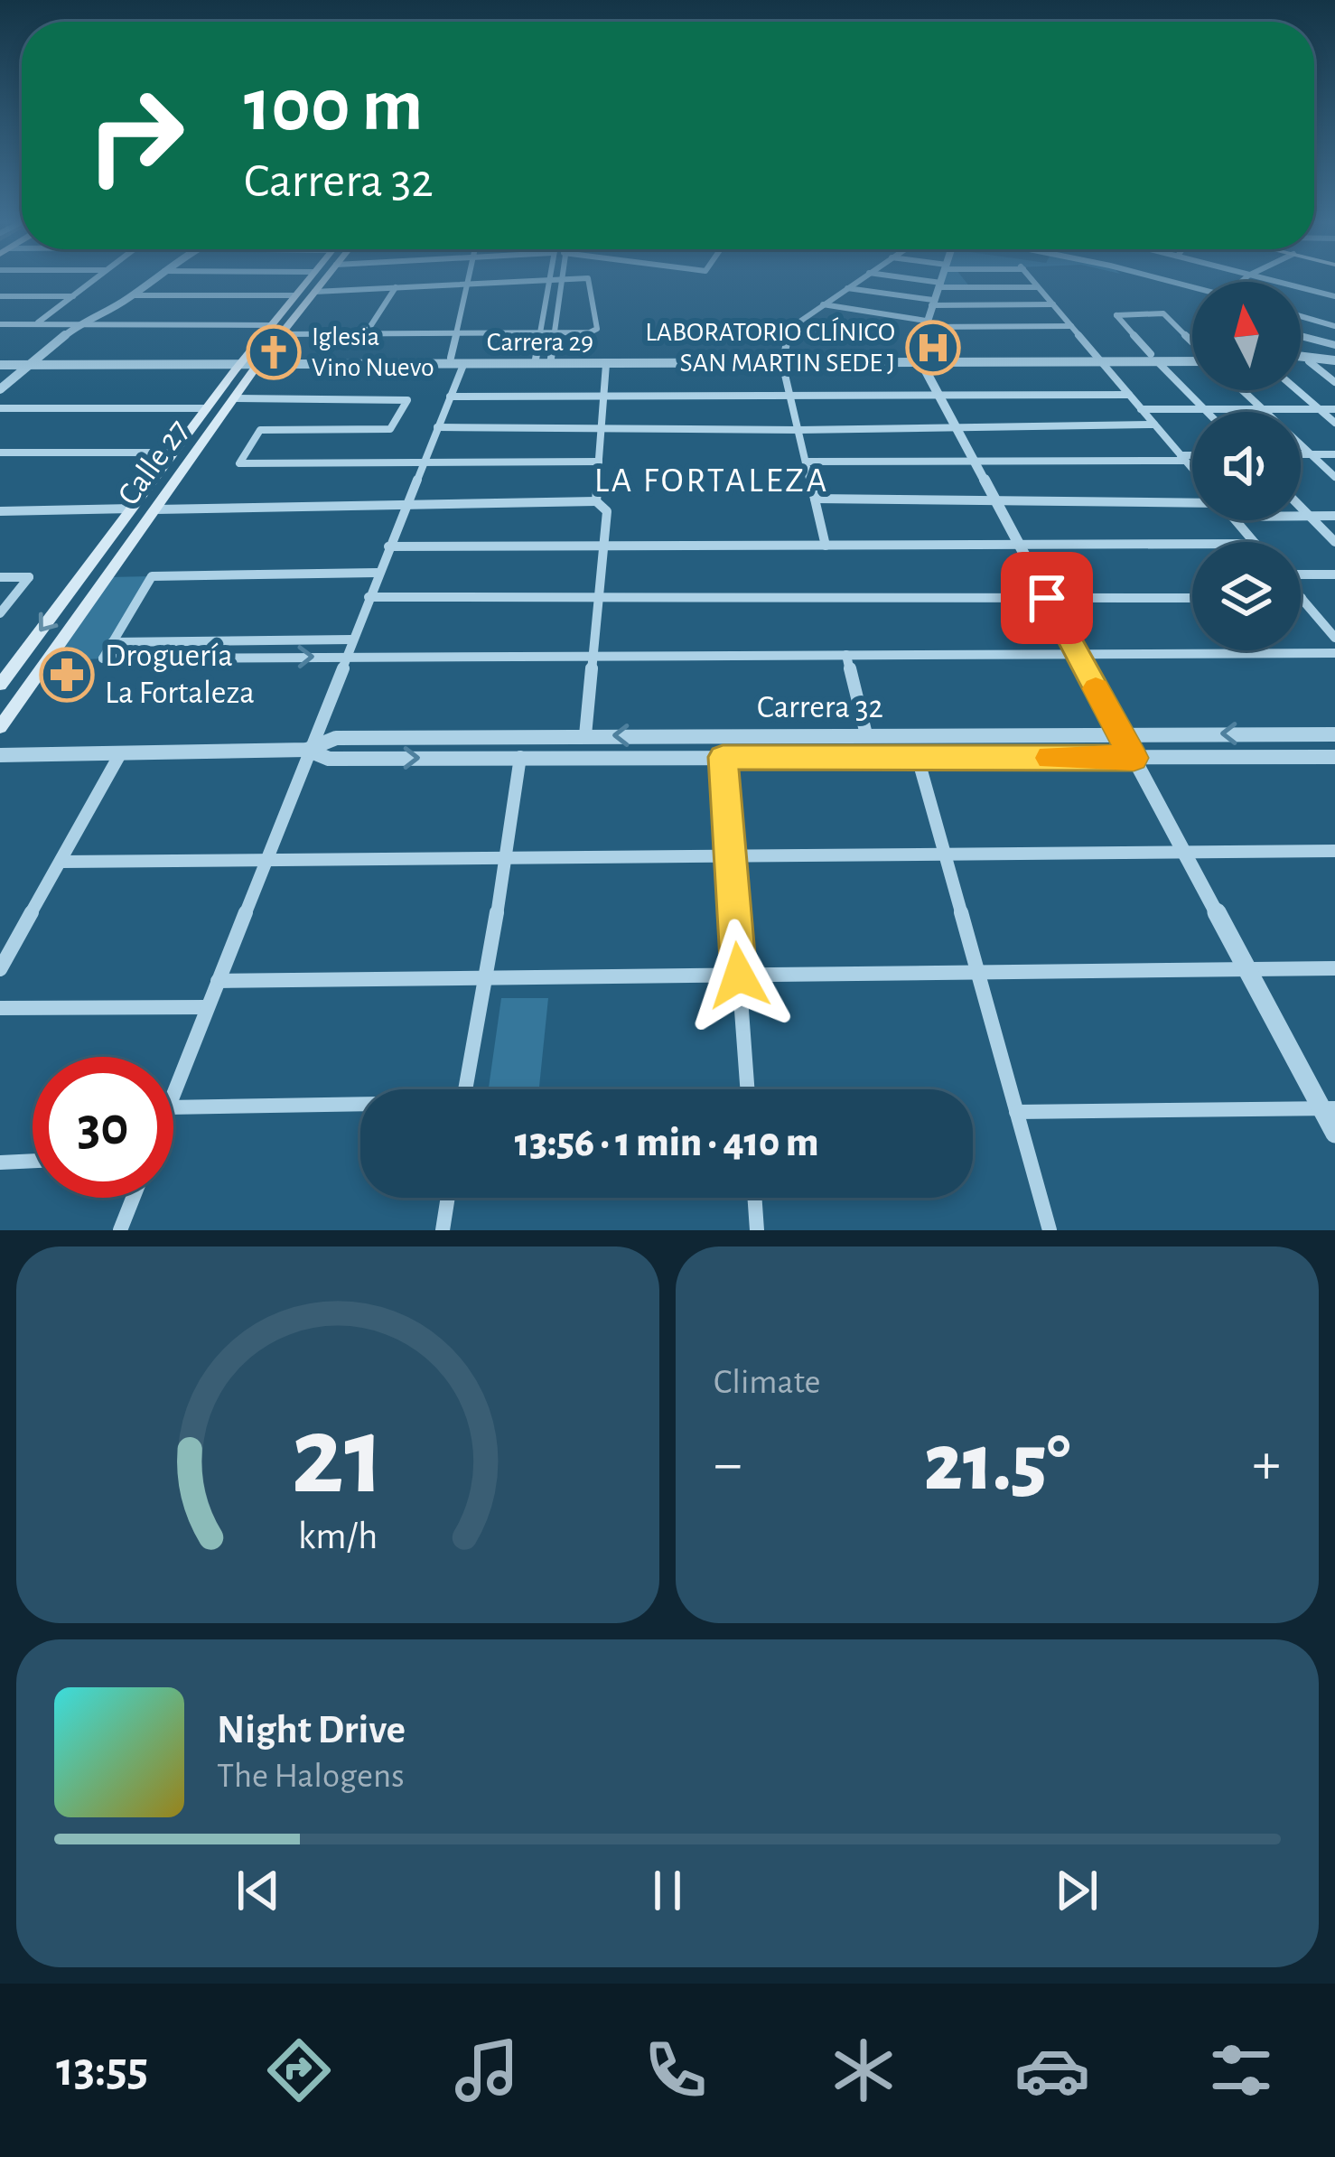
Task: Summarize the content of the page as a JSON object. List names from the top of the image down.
{
  "streets": {
    "main road": ["Calle 27"],
    "street": ["Carrera 29", "Carrera 32"]
  },
  "crossings": [
    ["Carrera 29", "Calle 27"]
  ],
  "districts": ["LA FORTALEZA"],
  "places": {
    "hospital": ["LABORATORIO CLÍNICO SAN MARTIN SEDE J"],
    "church": ["Iglesia Vino Nuevo"],
    "pharmacy": ["Droguería La Fortaleza"]
  },
  "north": "top",
  "page": {
    "turn": ["100 m", "Carrera 32"],
    "limit": "30",
    "trip": "13:56 · 1 min · 410 m",
    "tile": "Climate",
    "heat": ["−", "21.5°", "+"],
    "song": ["Night Drive", "The Halogens"],
    "tabs": "13:55",
    "gauge": ["21", "km/h"]
  }
}
